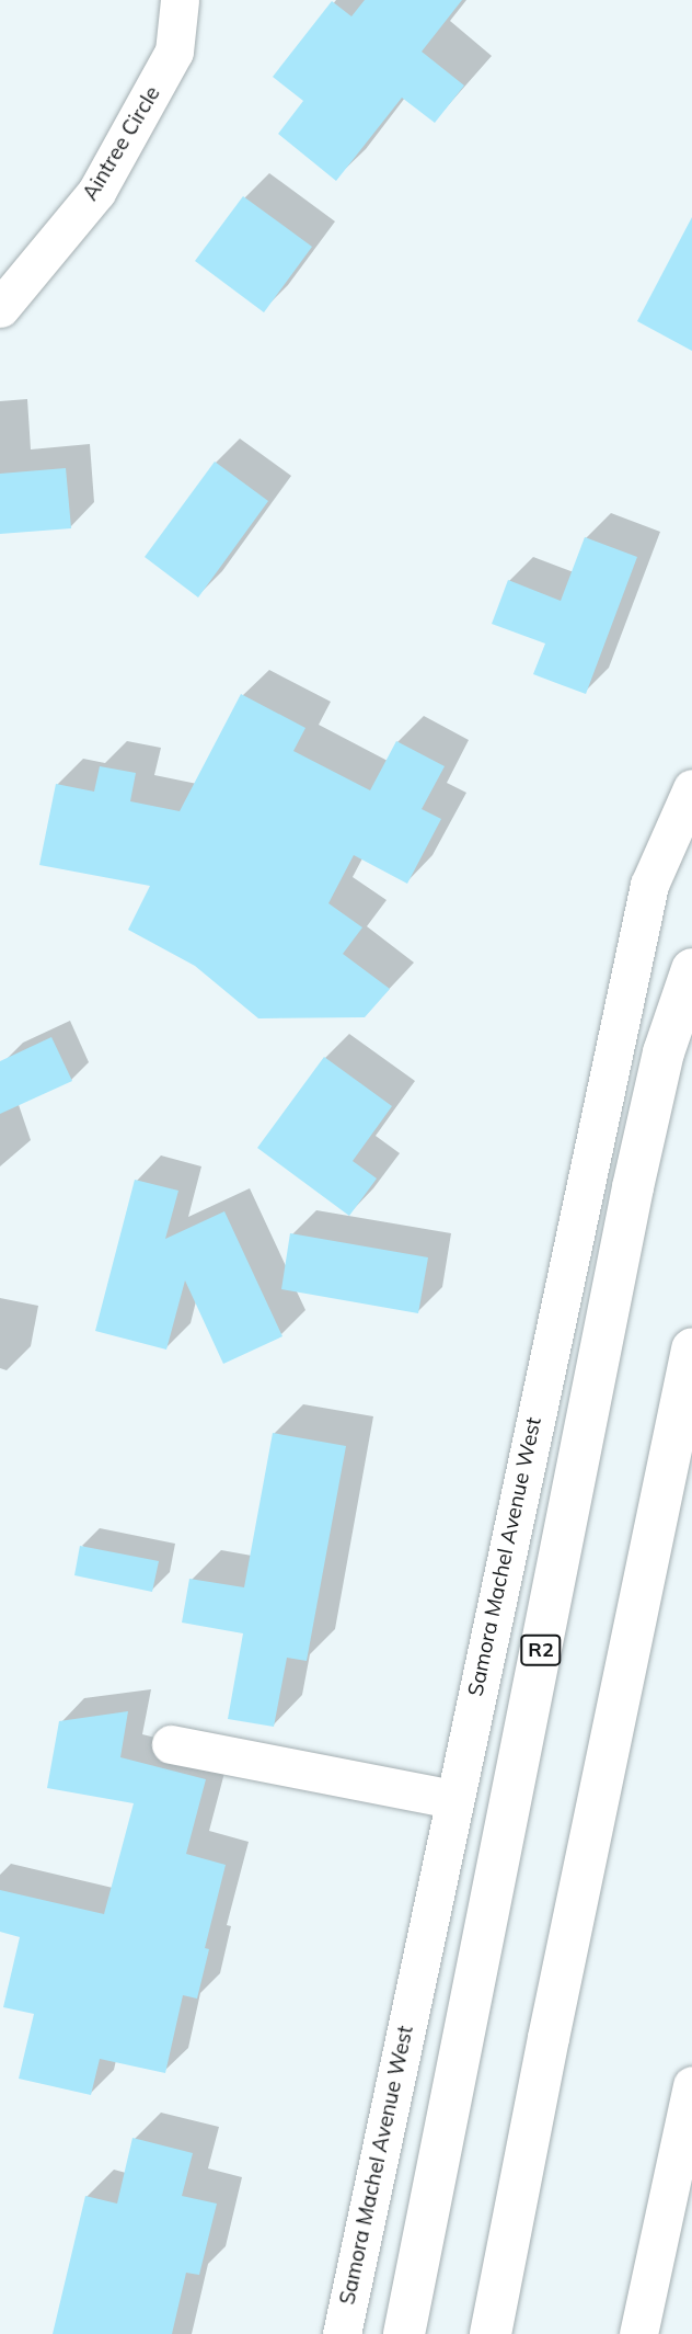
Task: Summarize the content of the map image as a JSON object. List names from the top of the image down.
{
  "streets": {
    "highway": ["R2"],
    "street": ["Aintree Circle", "Samora Machel Avenue West"]
  }
}
